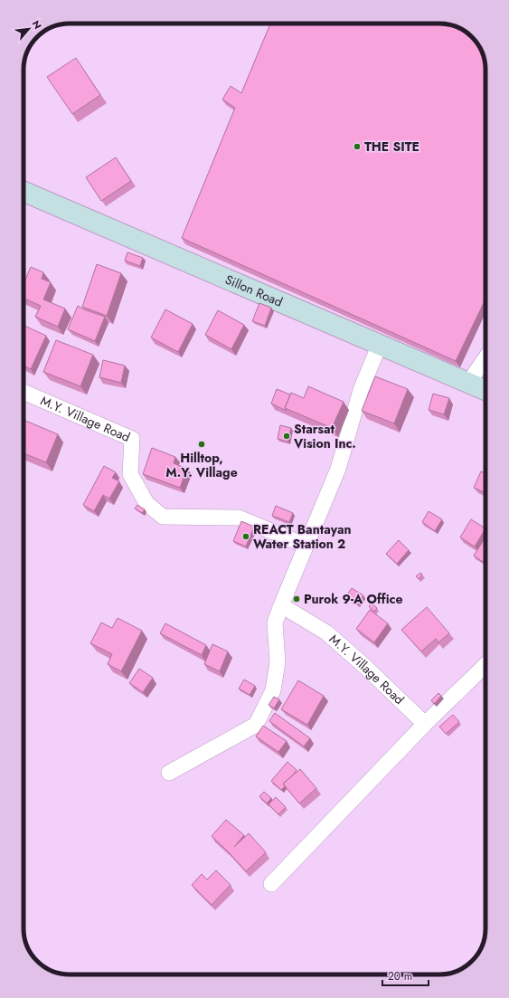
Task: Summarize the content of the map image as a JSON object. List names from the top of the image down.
{
  "streets": {
    "main road": ["Sillon Road"],
    "street": ["M.Y. Village Road"]
  },
  "places": [
    "THE SITE",
    "Starsat Vision Inc.",
    "Hilltop, M.Y. Village",
    "REACT Bantayan Water Station 2",
    "Purok 9-A Office"
  ],
  "scale_bar": "20 m",
  "north": "top right"
}
